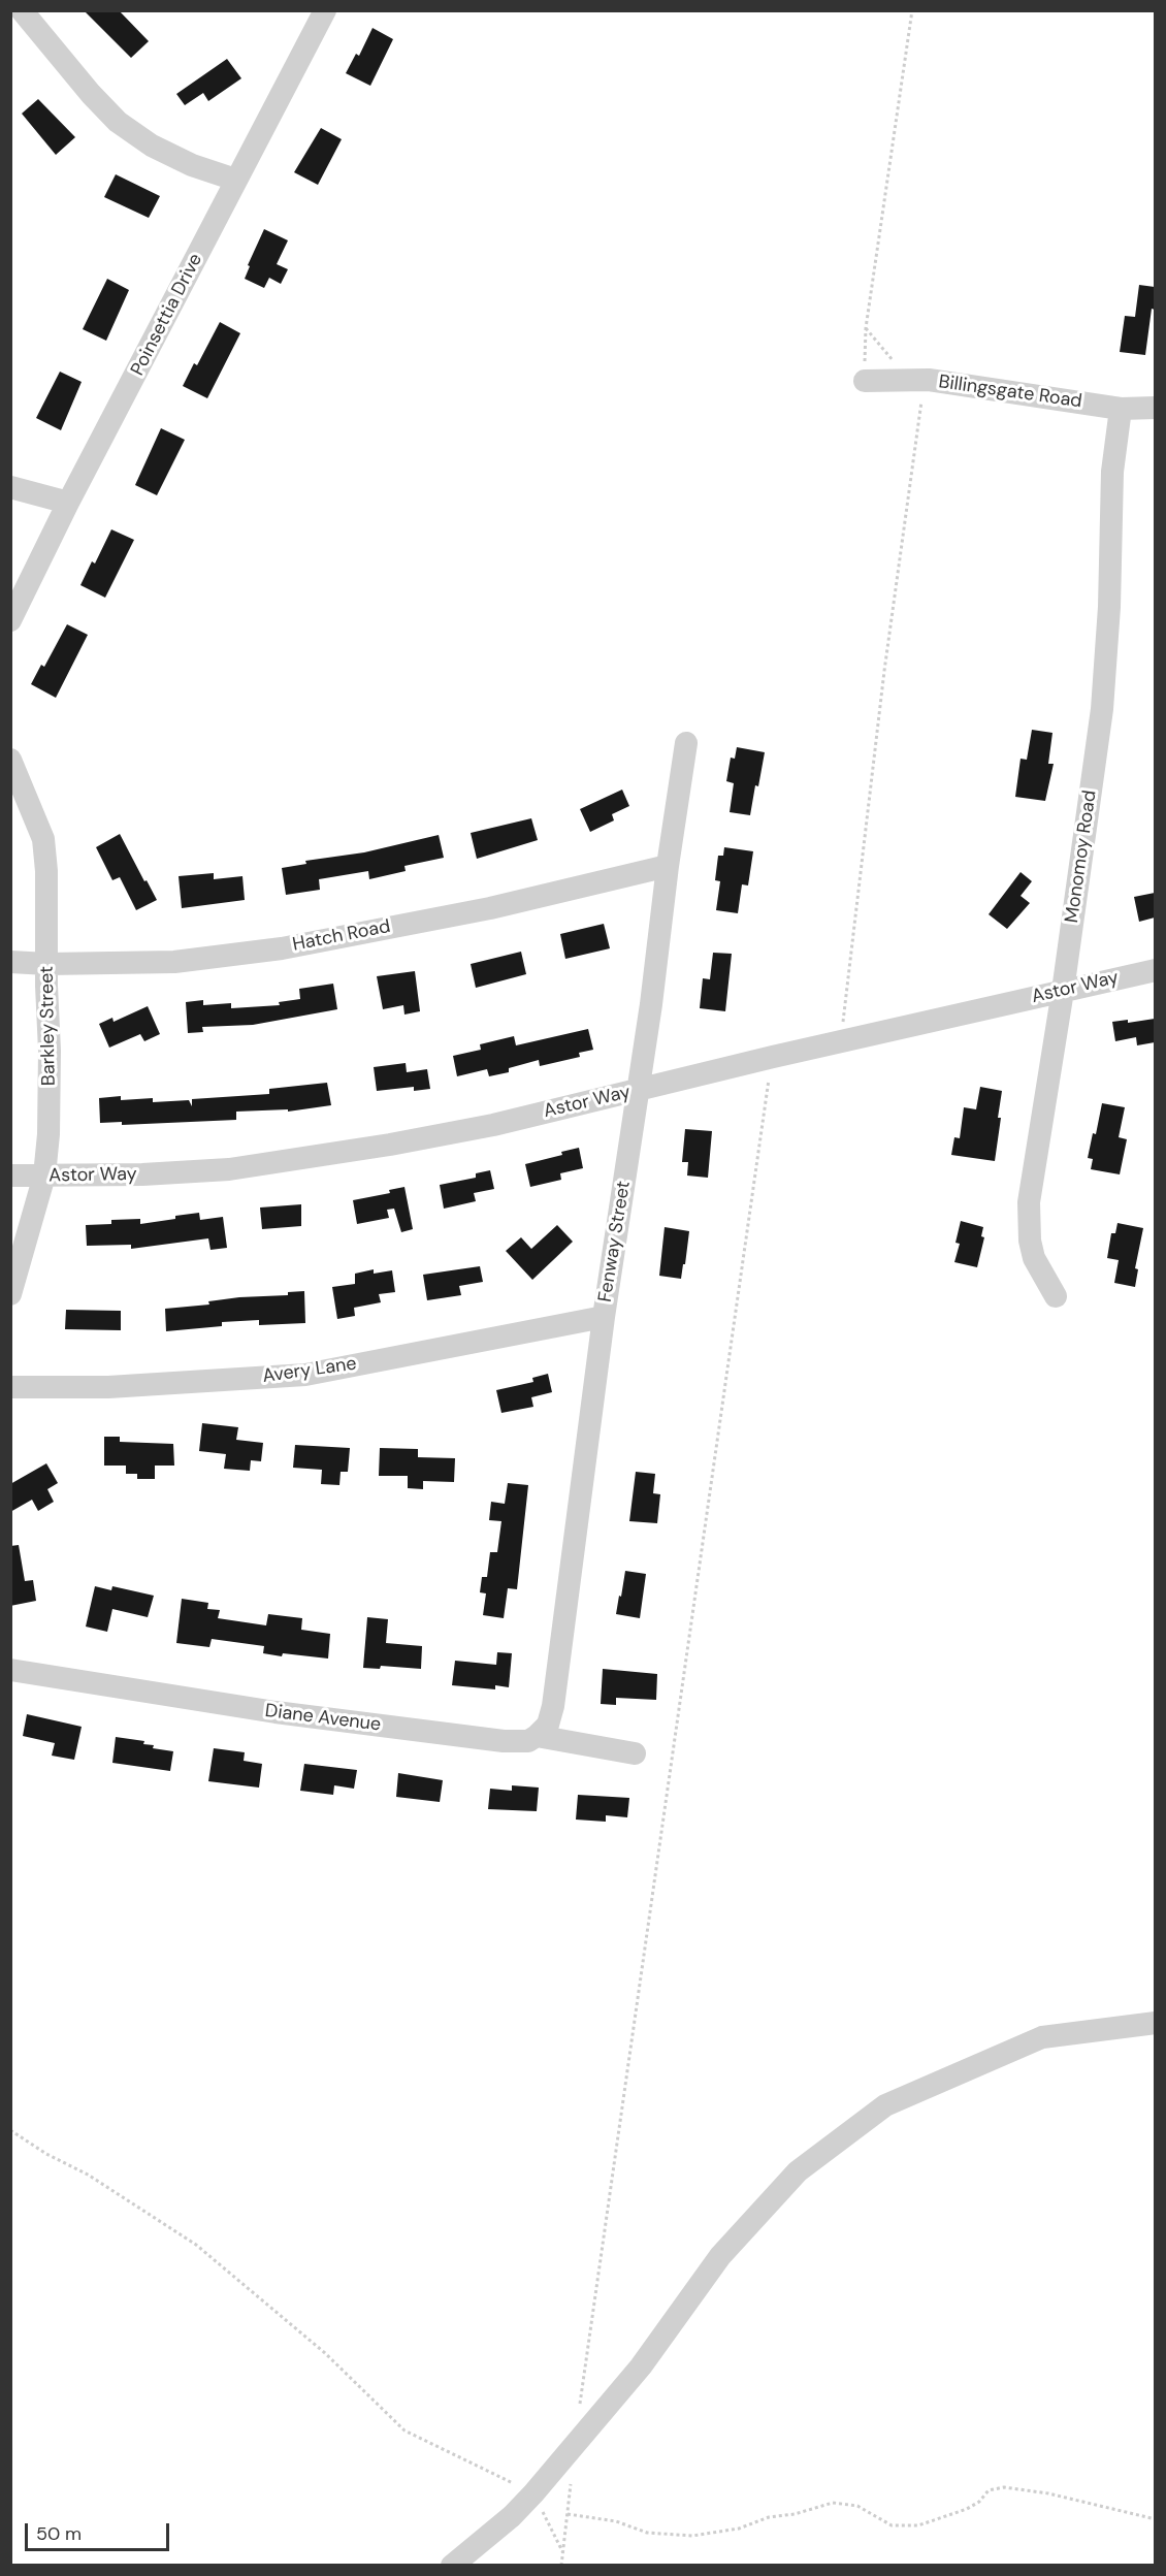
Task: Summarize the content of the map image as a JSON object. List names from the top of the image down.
{
  "streets": {
    "street": [
      "Poinsettia Drive",
      "Billingsgate Road",
      "Monomoy Road",
      "Hatch Road",
      "Astor Way",
      "Barkley Street",
      "Fenway Street",
      "Avery Lane",
      "Diane Avenue"
    ]
  },
  "crossings": [
    ["Billingsgate Road", "Monomoy Road"],
    ["Monomoy Road", "Astor Way"],
    ["Hatch Road", "Barkley Street"],
    ["Hatch Road", "Fenway Street"],
    ["Astor Way", "Barkley Street"],
    ["Astor Way", "Fenway Street"],
    ["Fenway Street", "Avery Lane"],
    ["Fenway Street", "Diane Avenue"]
  ],
  "scale_bar": "50 m"
}
